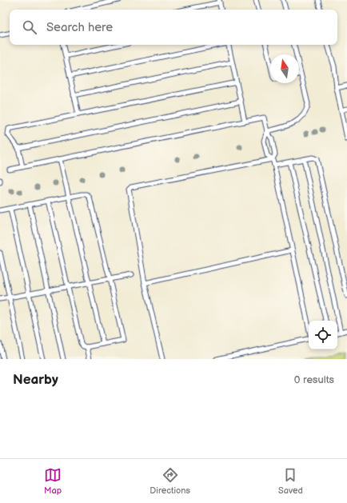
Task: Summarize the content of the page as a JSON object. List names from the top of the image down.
{
  "north": "top",
  "page": {
    "search": "Search here",
    "heading": ["Nearby", "0 results"],
    "nav": ["Map", "Directions", "Saved"]
  }
}
